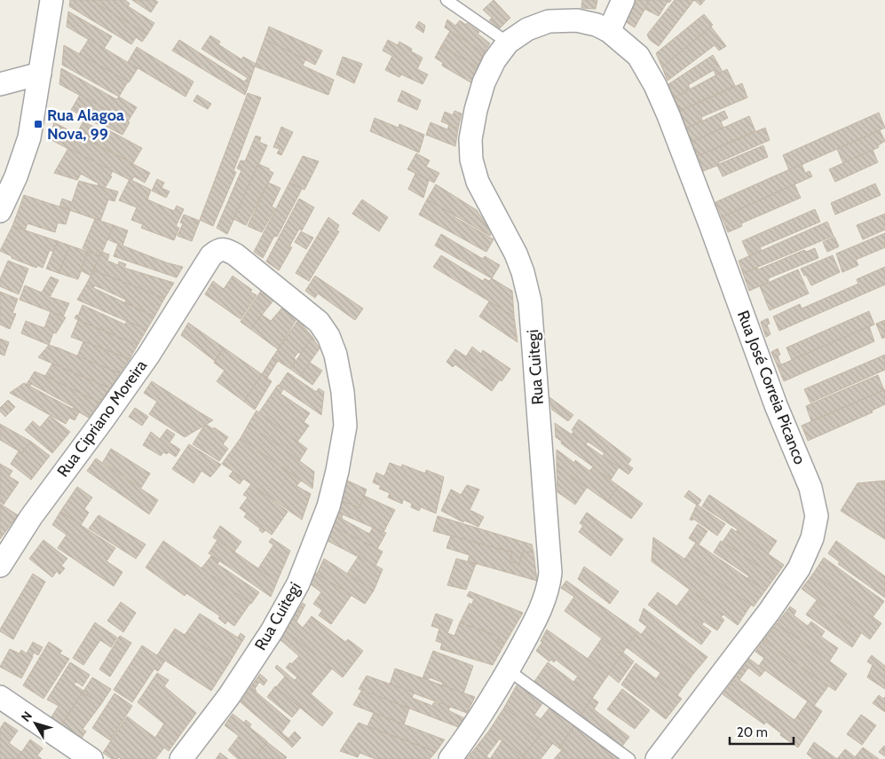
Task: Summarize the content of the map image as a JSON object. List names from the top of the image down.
{
  "streets": {
    "street": ["Rua Cuitegi", "Rua José Correia Picanco", "Rua Cipriano Moreira"]
  },
  "crossings": [
    ["Rua Cuitegi", "Rua José Correia Picanco"],
    ["Rua Cuitegi", "Rua Cipriano Moreira"]
  ],
  "places": {
    "transit": ["Rua Alagoa Nova, 99"]
  },
  "scale_bar": "20 m",
  "north": "top left"
}
